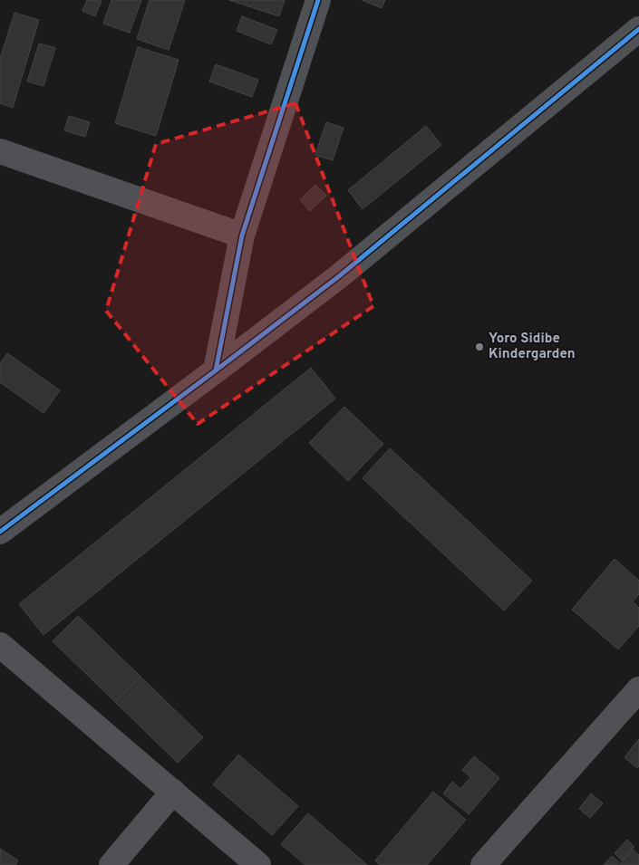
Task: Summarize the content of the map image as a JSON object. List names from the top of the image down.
{
  "places": ["Yoro Sidibe Kindergarden"]
}
